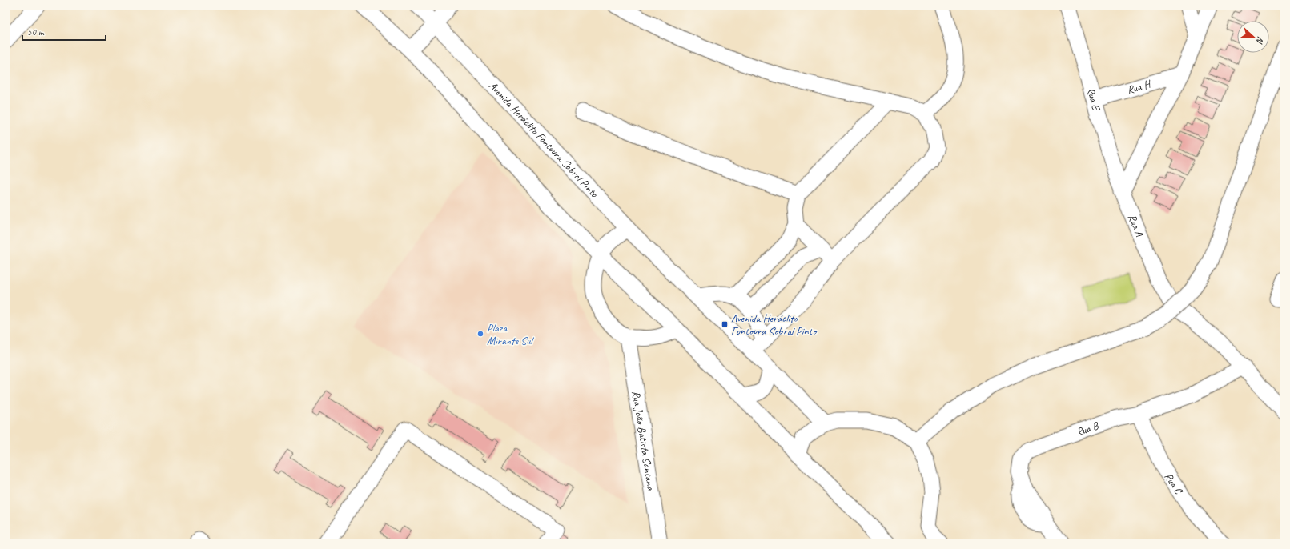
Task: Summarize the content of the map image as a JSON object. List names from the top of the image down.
{
  "streets": {
    "street": [
      "Rua H",
      "Rua E",
      "Avenida Heráclito Fontoura Sobral Pinto",
      "Rua A",
      "Rua B",
      "Rua João Batista Santana",
      "Rua C"
    ]
  },
  "crossings": [
    ["Rua H", "Rua E"],
    ["Rua E", "Rua A"],
    ["Rua A", "Rua B"],
    ["Rua B", "Rua C"]
  ],
  "places": {
    "transit": ["Avenida Heráclito Fontoura Sobral Pinto"],
    "other": ["Plaza Mirante Sul"]
  },
  "scale_bar": "50 m",
  "north": "right"
}
